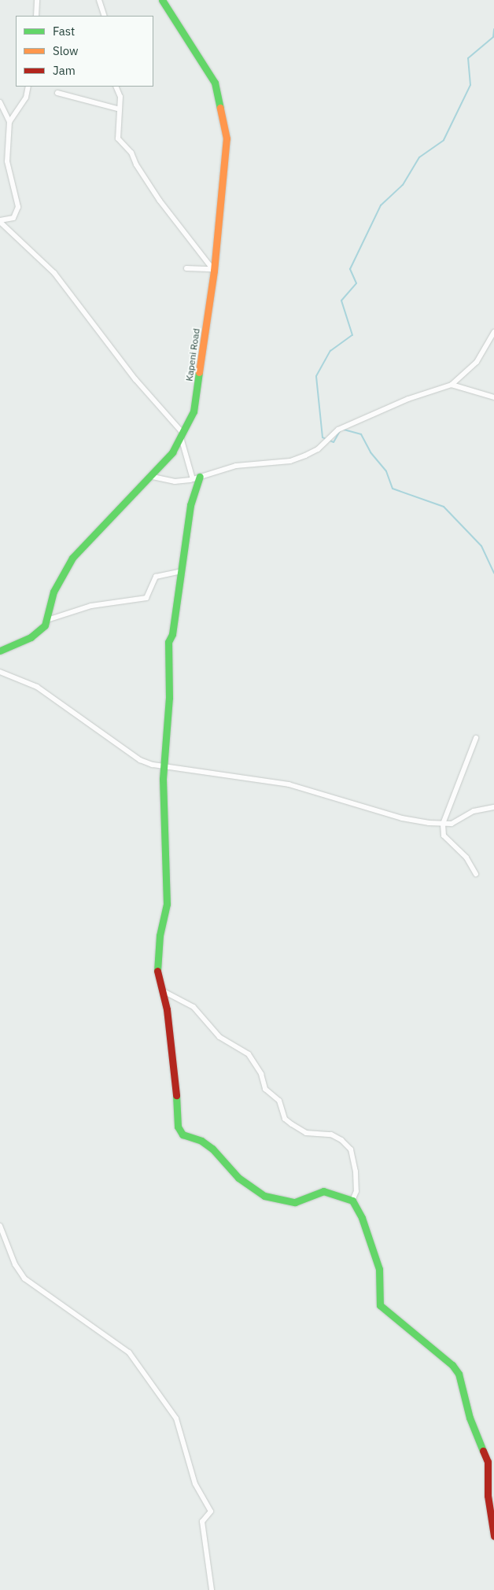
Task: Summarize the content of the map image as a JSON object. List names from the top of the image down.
{
  "streets": {
    "street": ["Kapeni Road"]
  },
  "legend": ["Fast", "Slow", "Jam"]
}
